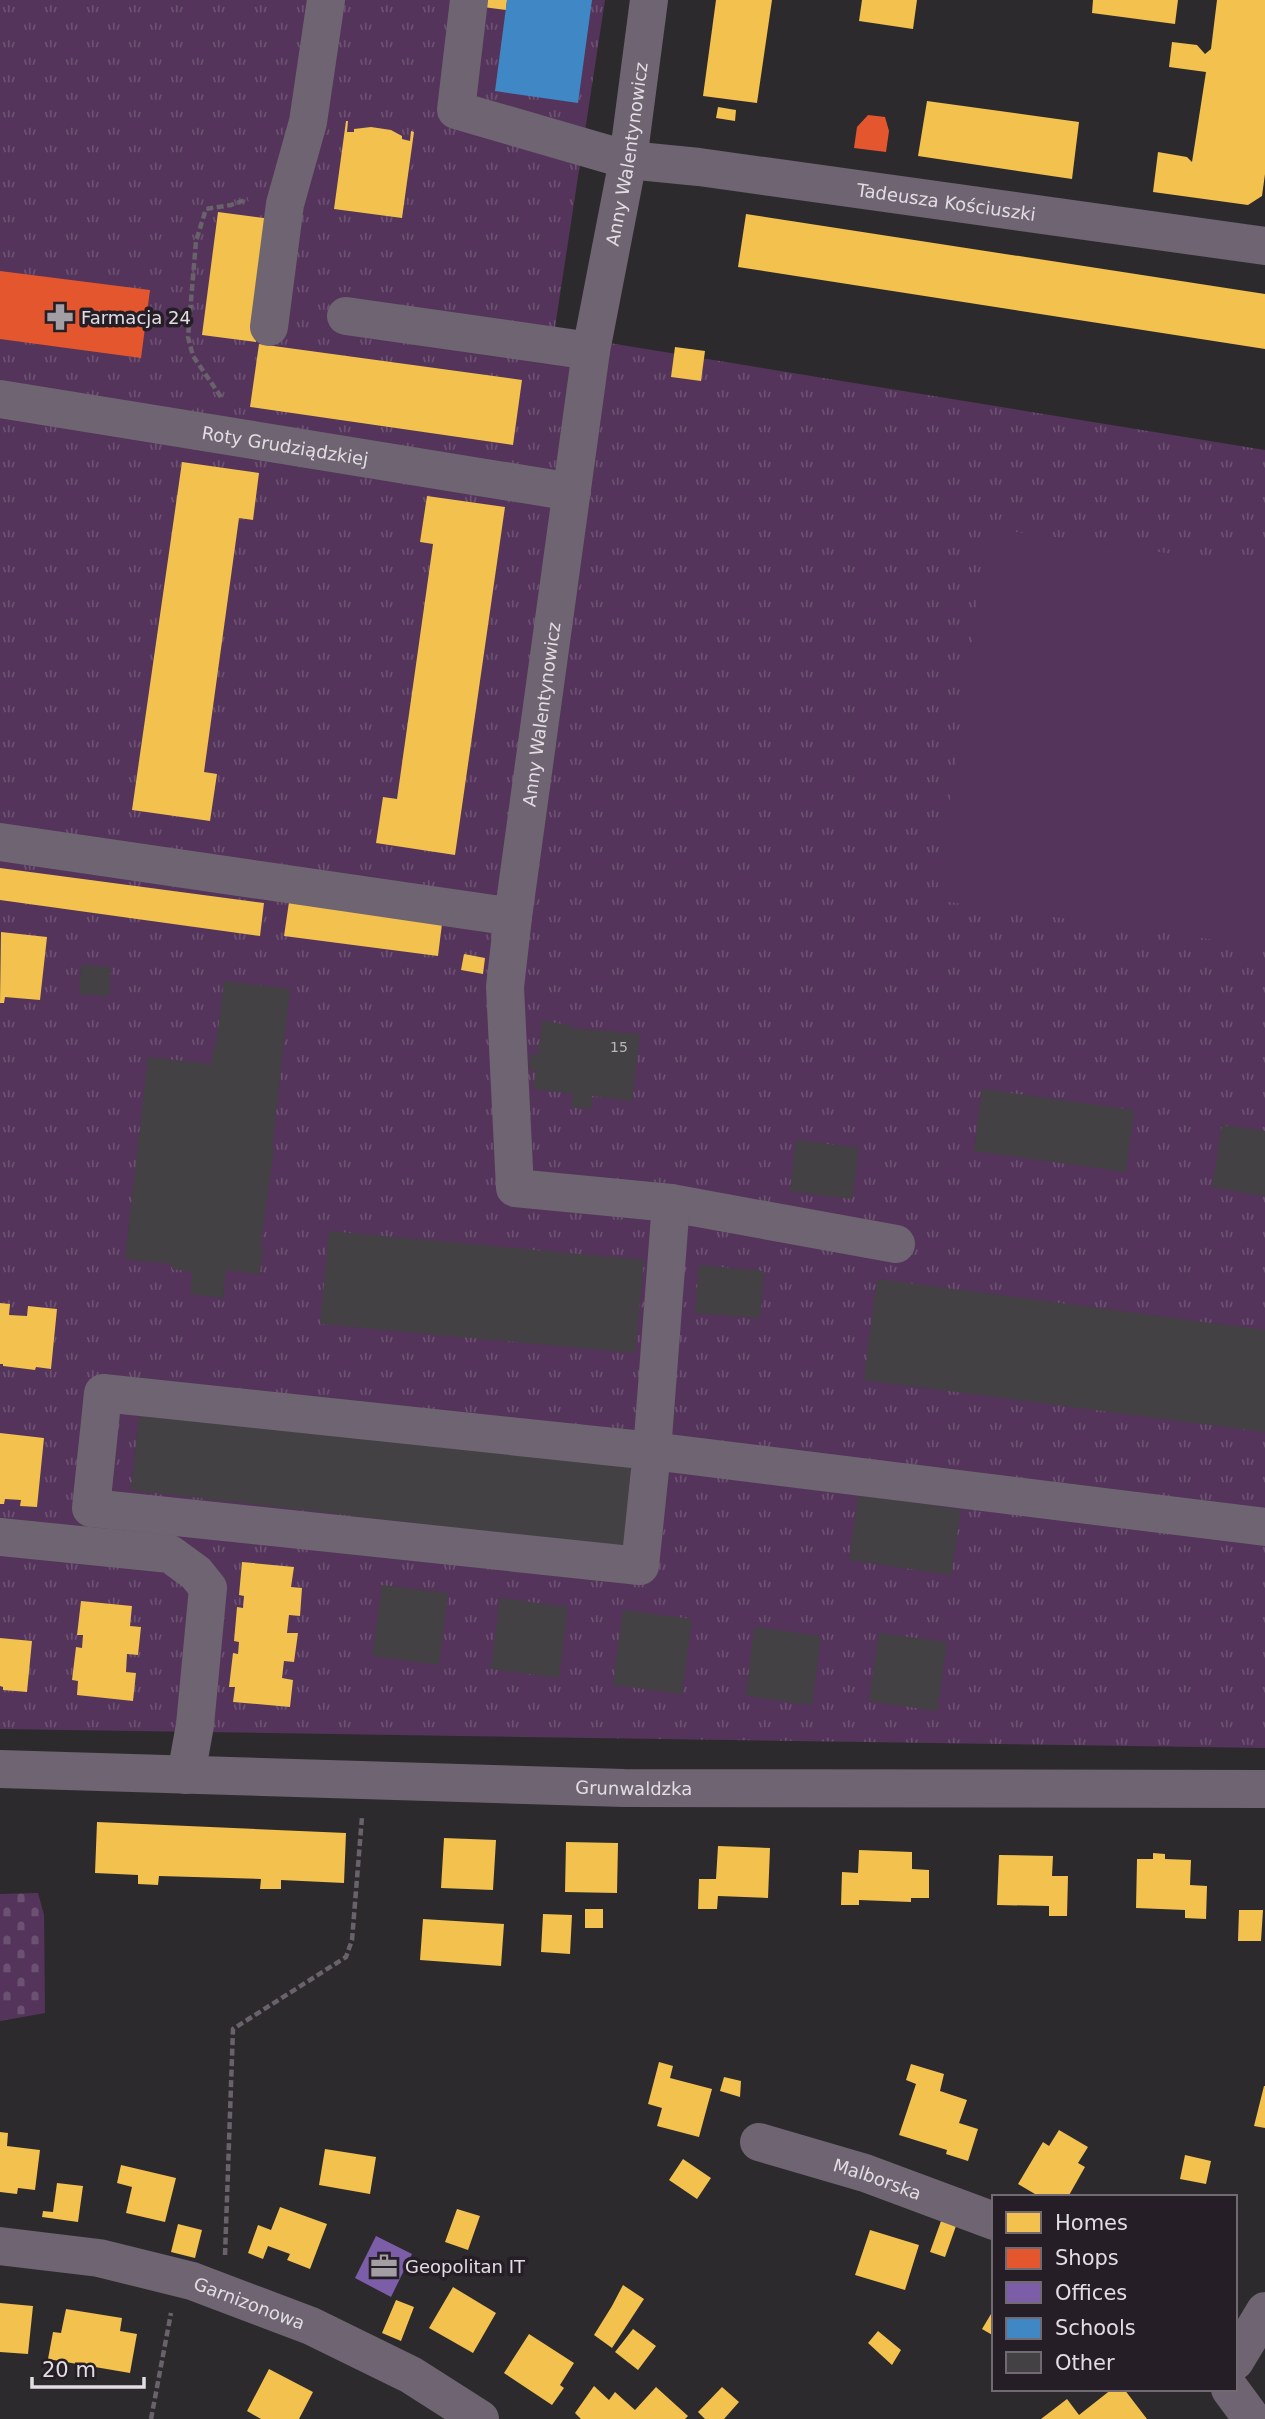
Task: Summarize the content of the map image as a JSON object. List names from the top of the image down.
{
  "streets": {
    "street": [
      "Anny Walentynowicz",
      "Tadeusza Kościuszki",
      "Roty Grudziądzkiej",
      "Grunwaldzka",
      "Malborska",
      "Garnizonowa"
    ]
  },
  "crossings": [
    ["Anny Walentynowicz", "Tadeusza Kościuszki"],
    ["Anny Walentynowicz", "Roty Grudziądzkiej"]
  ],
  "places": {
    "pharmacy": ["Farmacja 24"],
    "office": ["Geopolitan IT"]
  },
  "house_numbers": ["15"],
  "legend": [
    "Homes",
    "Shops",
    "Offices",
    "Schools",
    "Other"
  ],
  "scale_bar": "20 m"
}
